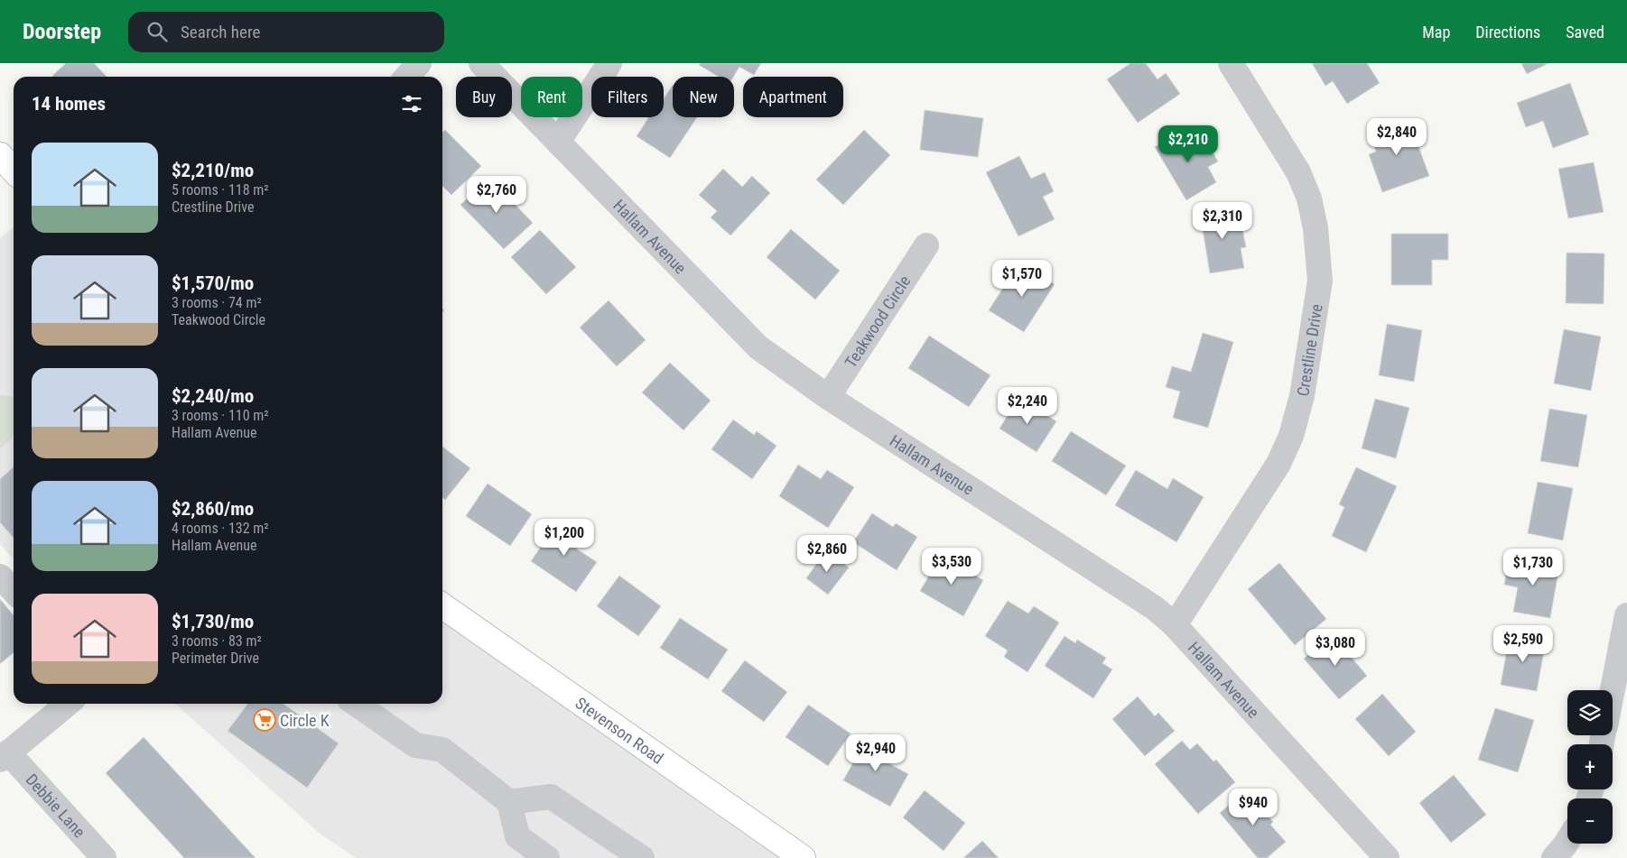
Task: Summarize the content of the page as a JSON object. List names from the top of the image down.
{
  "streets": {
    "main road": ["Stevenson Road"],
    "street": [
      "Hallam Avenue",
      "Teakwood Circle",
      "Crestline Drive",
      "Debbie Lane"
    ]
  },
  "crossings": [
    ["Hallam Avenue", "Teakwood Circle"],
    ["Hallam Avenue", "Crestline Drive"]
  ],
  "places": {
    "supermarket": ["Circle K"]
  },
  "page": {
    "header": "Doorstep",
    "search": "Search here",
    "nav": ["Map", "Directions", "Saved"],
    "chip": [
      "Buy",
      "Rent",
      "Filters",
      "New",
      "Apartment"
    ],
    "heading": "14 homes",
    "price": [
      "$2,840",
      "$2,210",
      "$2,760",
      "$2,310",
      "$1,570",
      "$2,240",
      "$1,200",
      "$2,860",
      "$3,530",
      "$1,730",
      "$2,590",
      "$3,080",
      "$2,940",
      "$940"
    ],
    "list": [
      {
        "name": "$2,210/mo",
        "note": "5 rooms · 118 m² · Crestline Drive"
      },
      {
        "name": "$1,570/mo",
        "note": "3 rooms · 74 m² · Teakwood Circle"
      },
      {
        "name": "$2,240/mo",
        "note": "3 rooms · 110 m² · Hallam Avenue"
      },
      {
        "name": "$2,860/mo",
        "note": "4 rooms · 132 m² · Hallam Avenue"
      },
      {
        "name": "$1,730/mo",
        "note": "3 rooms · 83 m² · Perimeter Drive"
      }
    ],
    "map_buttons": ["+", "−"]
  }
}
